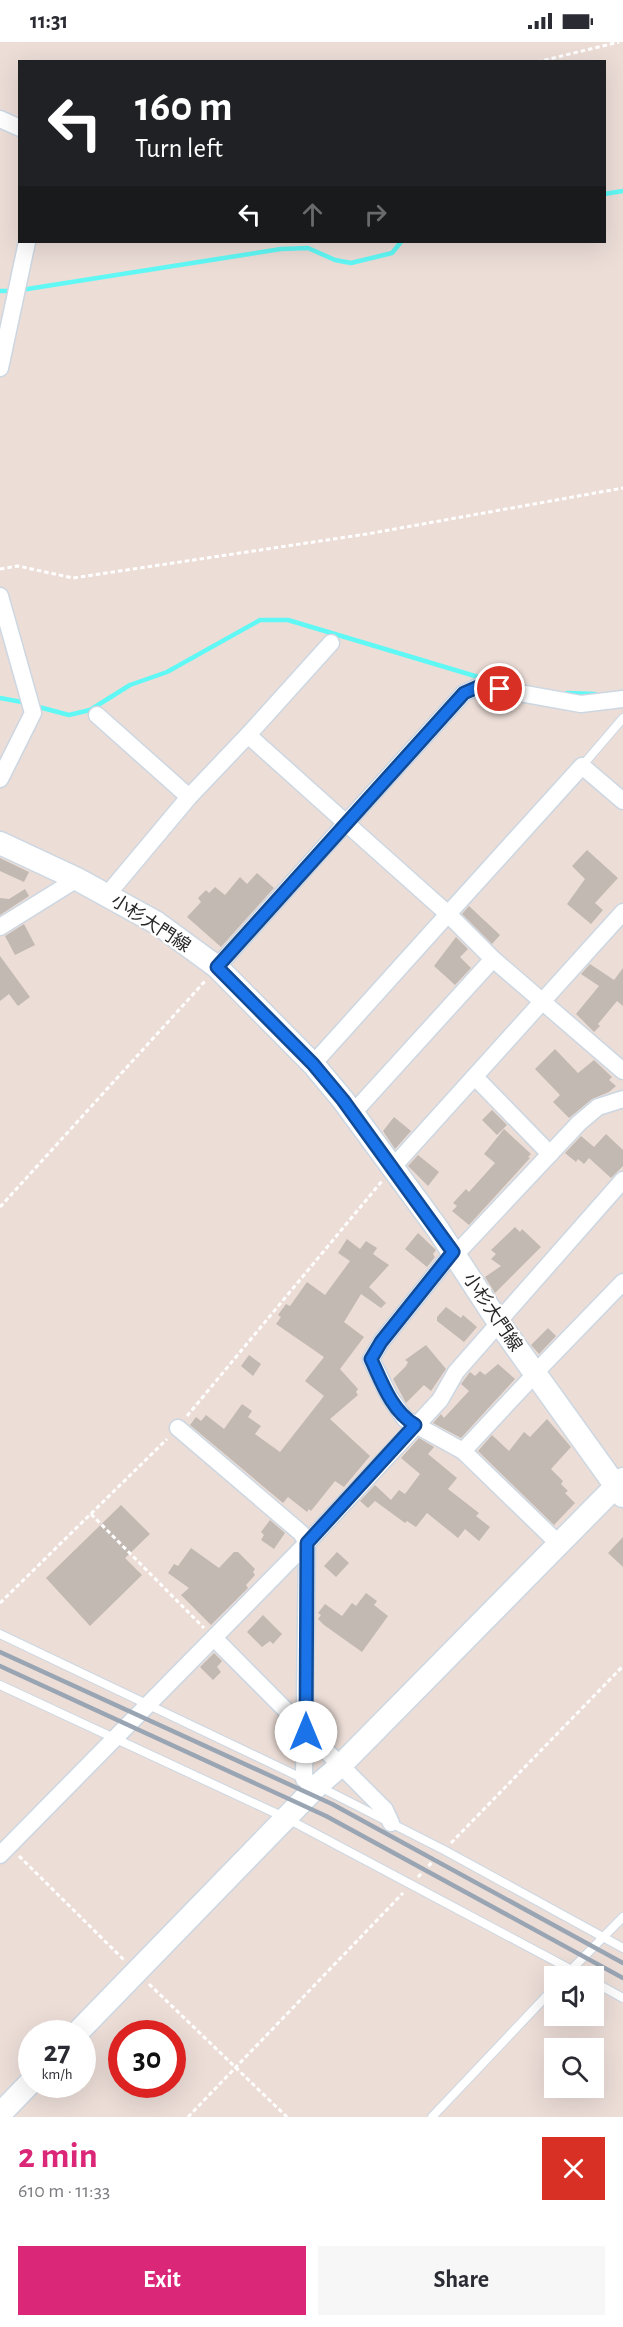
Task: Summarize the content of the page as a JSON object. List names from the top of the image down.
{
  "streets": {
    "main road": ["小杉大門線"]
  },
  "page": {
    "status": "11:31",
    "turn": ["160 m", "Turn left"],
    "speed": "27 km/h",
    "limit": "30",
    "heading": ["2 min", "610 m · 11:33"],
    "buttons": ["Exit", "Share"]
  }
}
